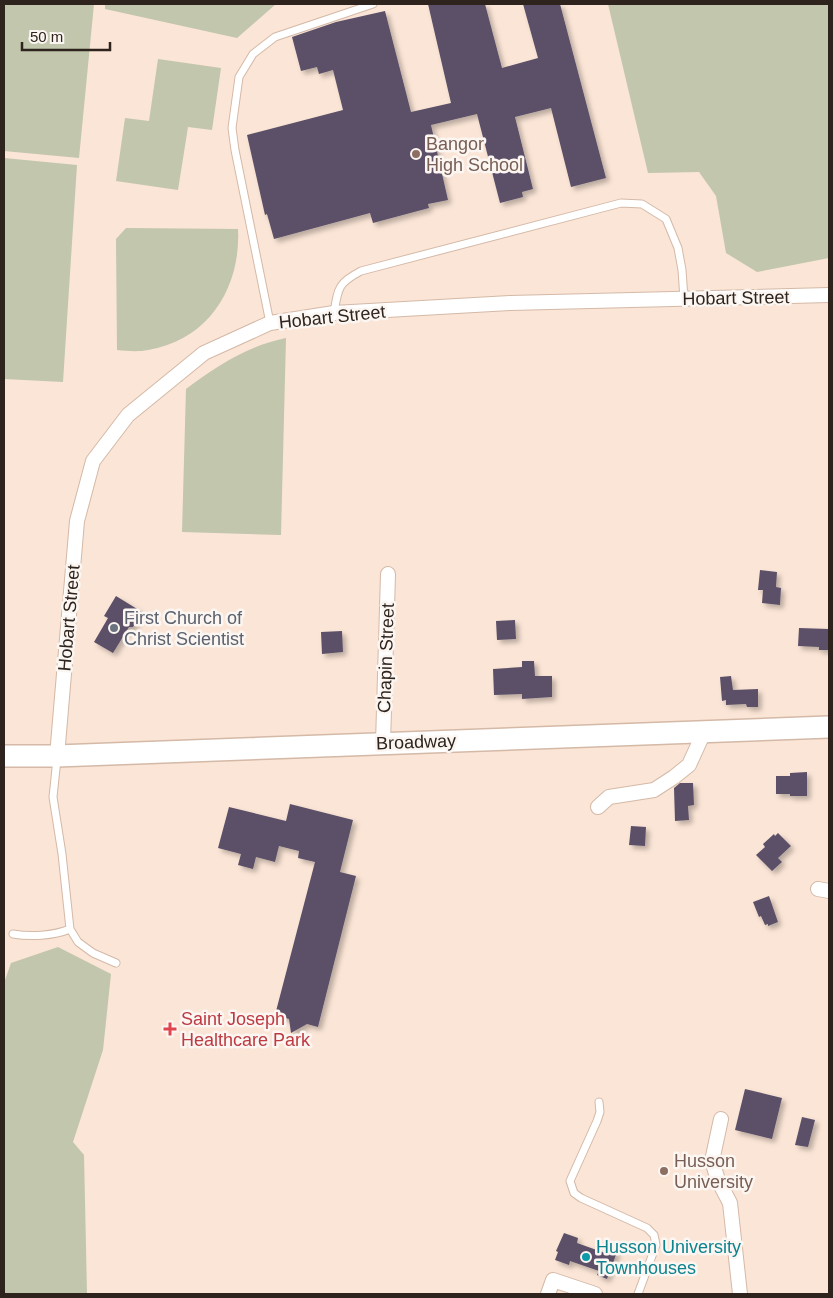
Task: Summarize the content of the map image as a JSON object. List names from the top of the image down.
{
  "streets": {
    "main road": ["Broadway"],
    "street": ["Hobart Street", "Chapin Street"]
  },
  "crossings": [
    ["Hobart Street", "Broadway"],
    ["Chapin Street", "Broadway"]
  ],
  "places": {
    "other": [
      "Bangor High School",
      "First Church of Christ Scientist",
      "Husson University",
      "Husson University Townhouses"
    ],
    "health": ["Saint Joseph Healthcare Park"]
  },
  "scale_bar": "50 m"
}
